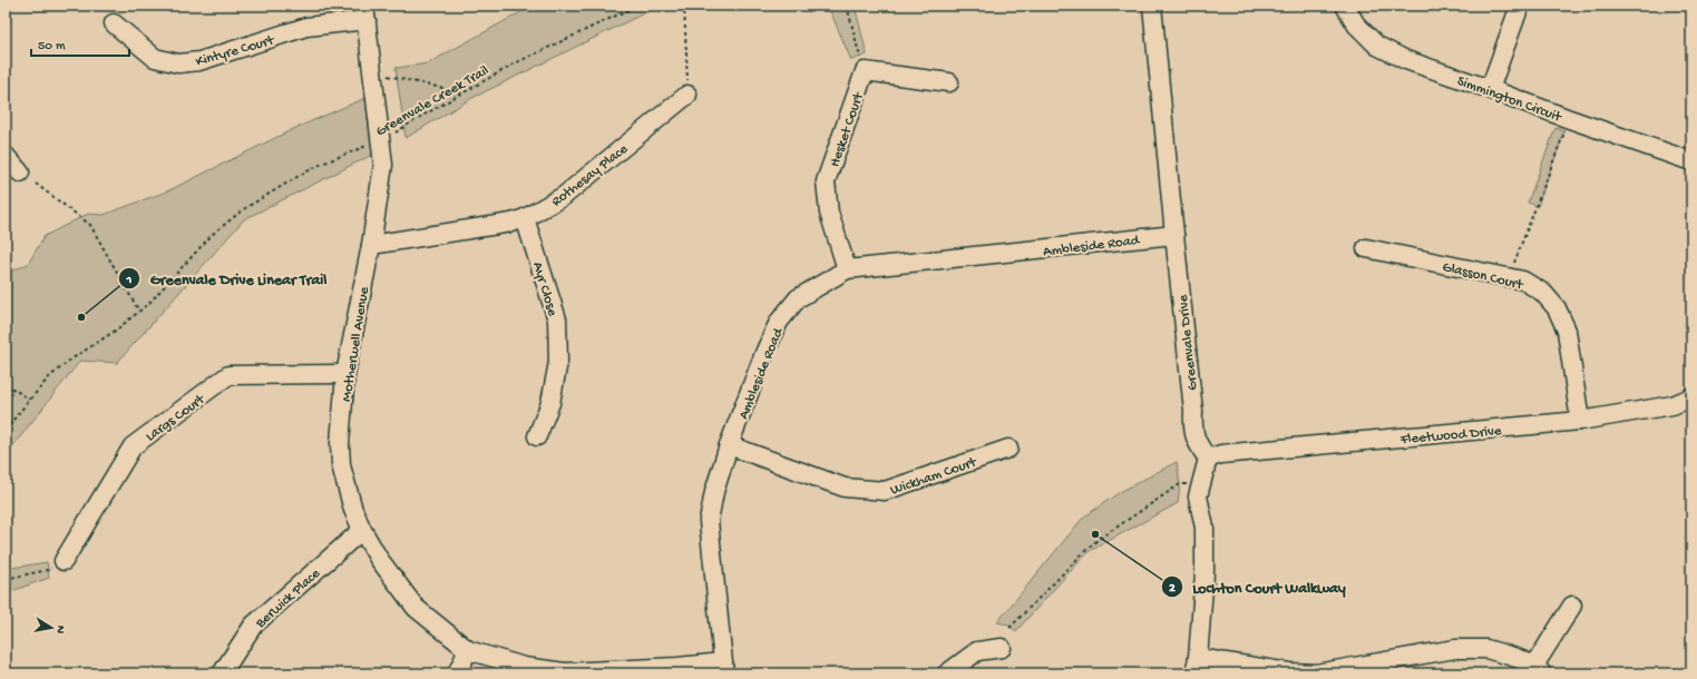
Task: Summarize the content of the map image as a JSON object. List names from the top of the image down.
{
  "streets": {
    "street": [
      "Kintyre Court",
      "Simmington Circuit",
      "Hesket Court",
      "Rothesay Place",
      "Ambleside Road",
      "Glasson Court",
      "Ayr Close",
      "Greenvale Drive",
      "Motherwell Avenue",
      "Largs Court",
      "Fleetwood Drive",
      "Wickham Court",
      "Berwick Place"
    ],
    "path": ["Greenvale Creek Trail"]
  },
  "crossings": [
    ["Kintyre Court", "Motherwell Avenue"],
    ["Greenvale Creek Trail", "Motherwell Avenue"],
    ["Hesket Court", "Ambleside Road"],
    ["Rothesay Place", "Ayr Close"],
    ["Rothesay Place", "Motherwell Avenue"],
    ["Ambleside Road", "Greenvale Drive"],
    ["Ambleside Road", "Motherwell Avenue"],
    ["Ambleside Road", "Wickham Court"],
    ["Glasson Court", "Fleetwood Drive"],
    ["Greenvale Drive", "Fleetwood Drive"],
    ["Motherwell Avenue", "Largs Court"],
    ["Motherwell Avenue", "Berwick Place"]
  ],
  "places": ["Greenvale Drive Linear Trail", "Lochton Court Walkway"],
  "scale_bar": "50 m",
  "north": "right"
}
